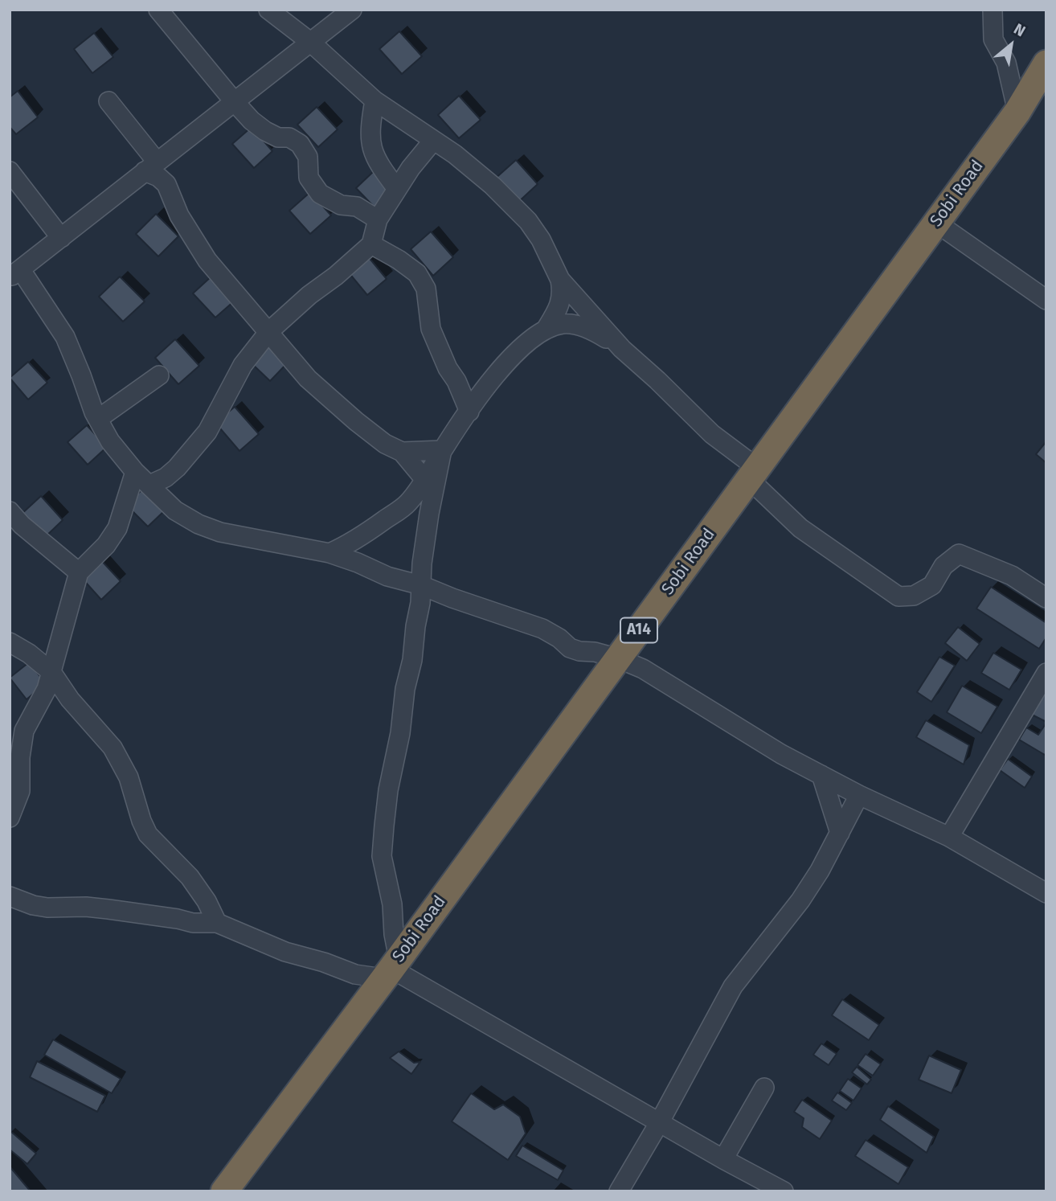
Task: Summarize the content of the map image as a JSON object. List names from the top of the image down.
{
  "streets": {
    "highway": ["Sobi Road", "A14"]
  },
  "north": "top right"
}
